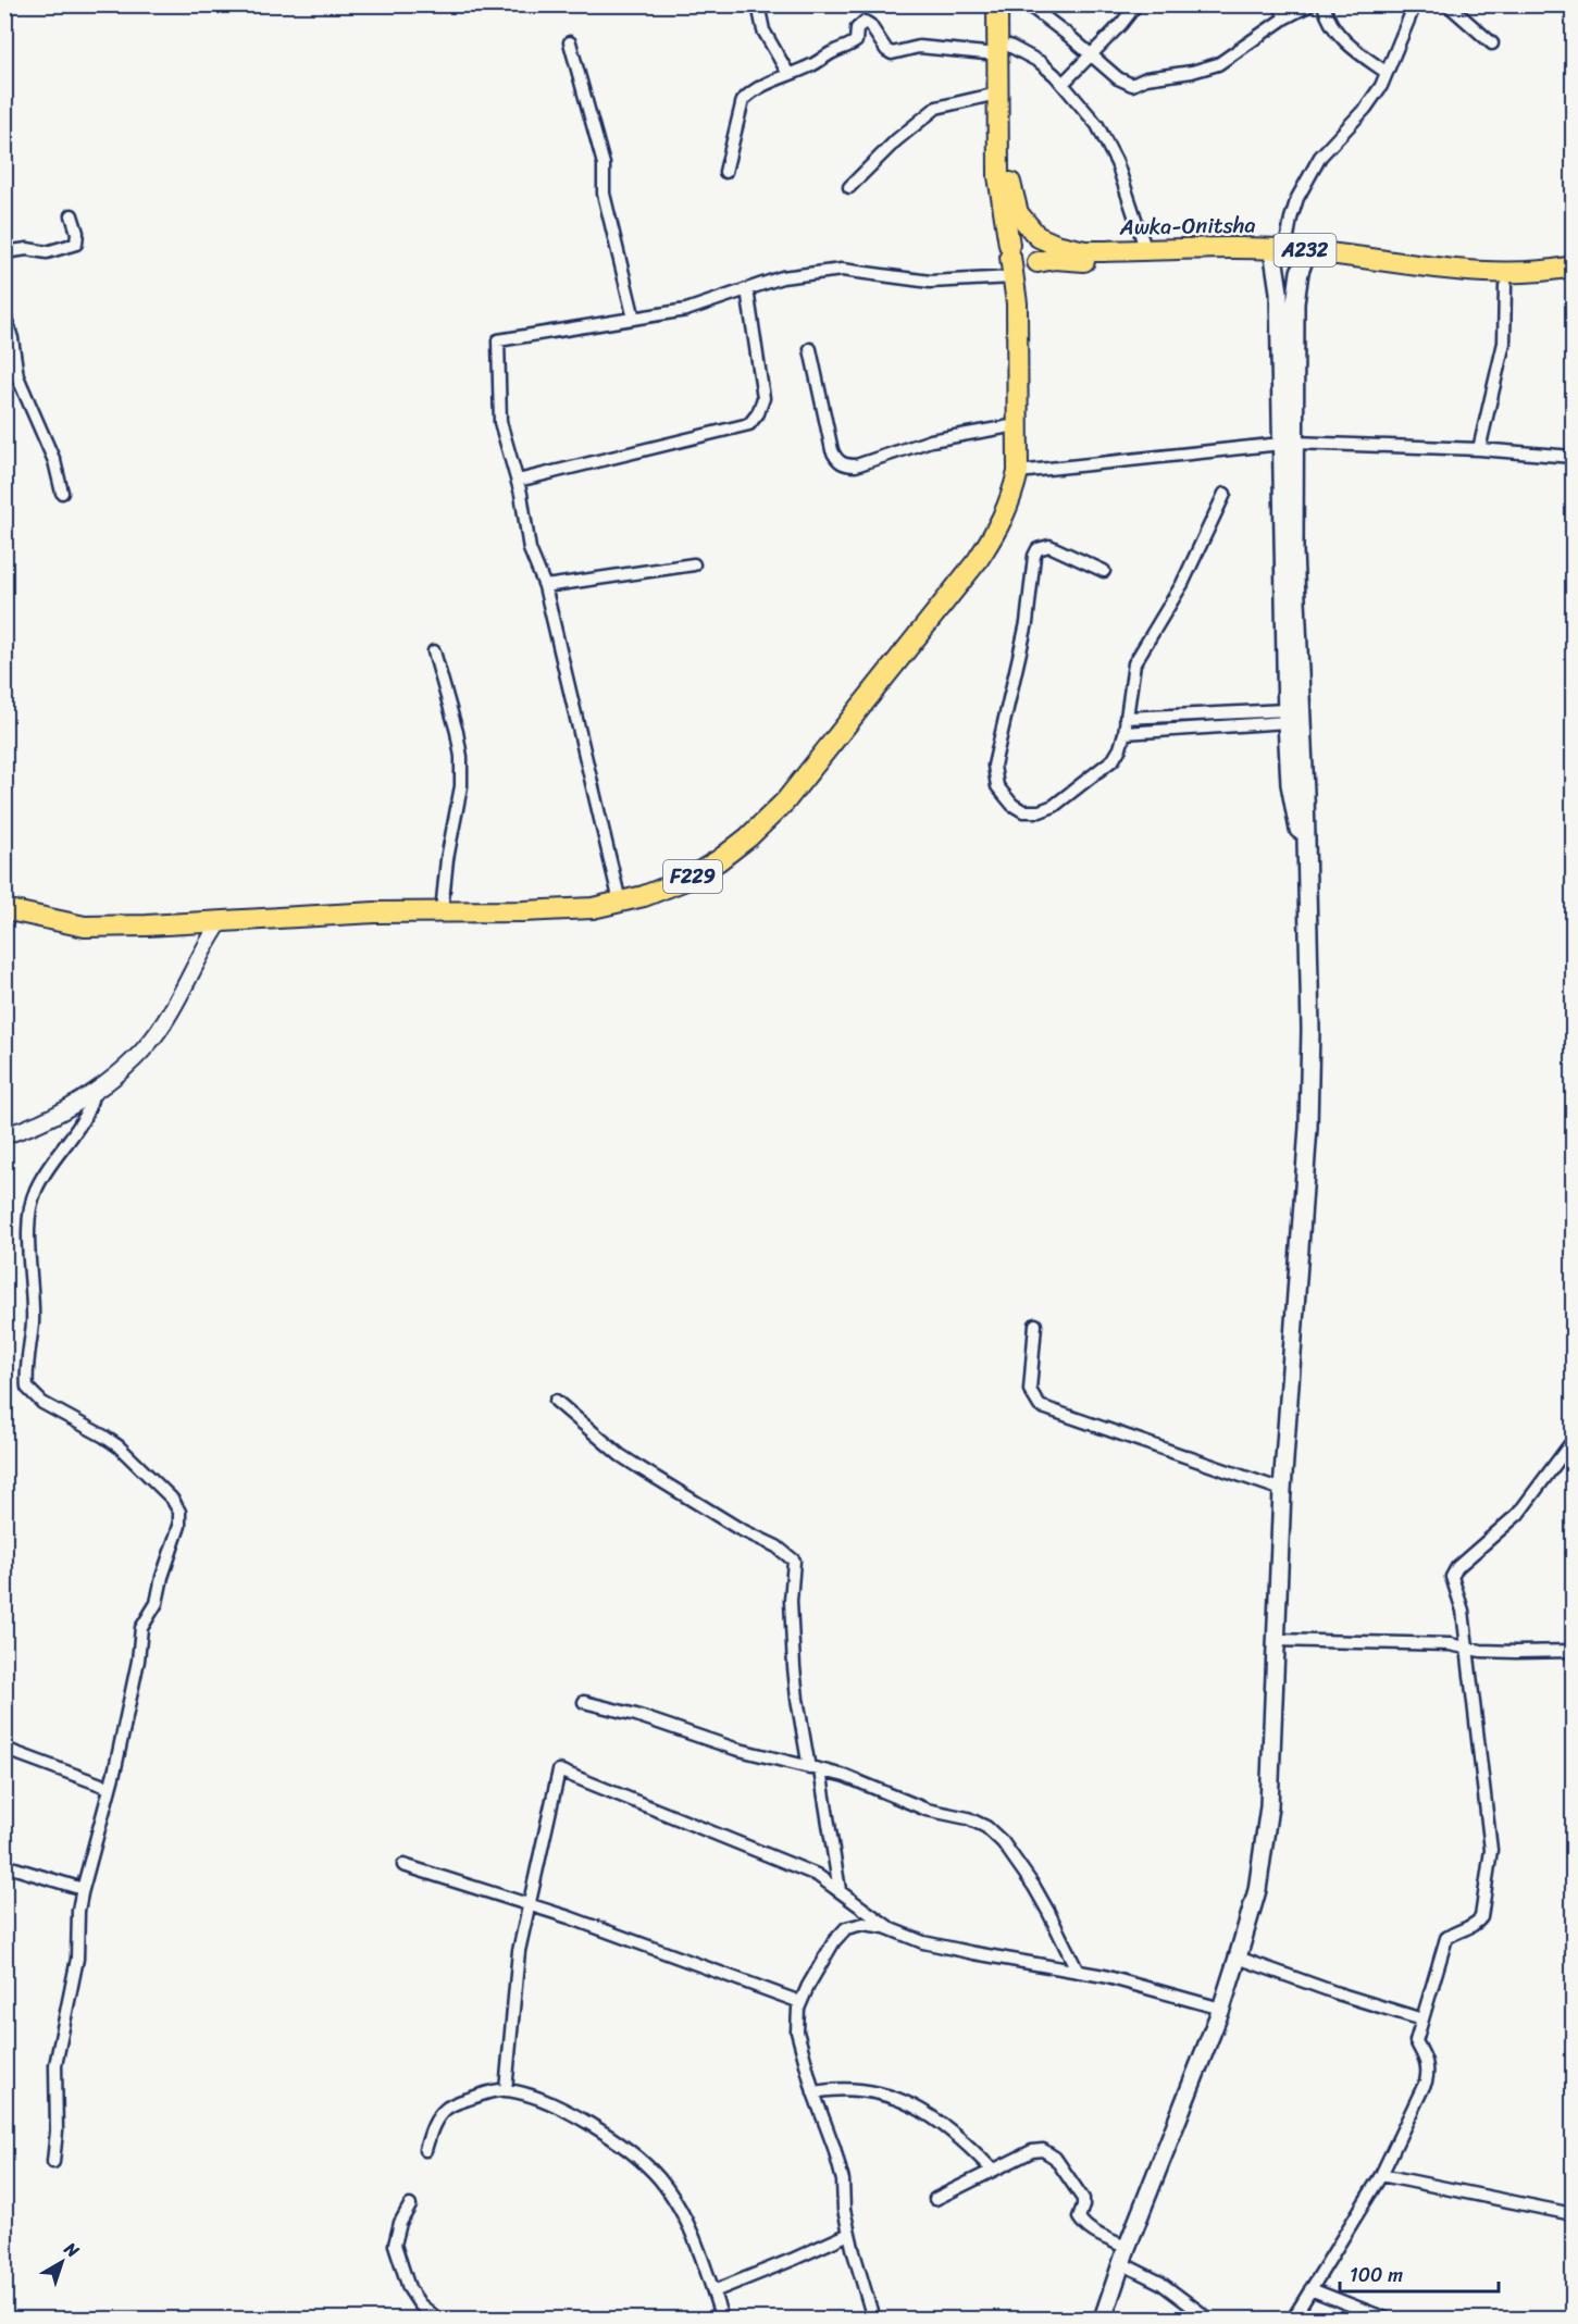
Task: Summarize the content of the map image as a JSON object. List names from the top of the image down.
{
  "streets": {
    "main road": ["Awka-Onitsha", "A232", "F229"]
  },
  "crossings": [
    ["Awka-Onitsha", "F229"]
  ],
  "scale_bar": "100 m",
  "north": "top right"
}
